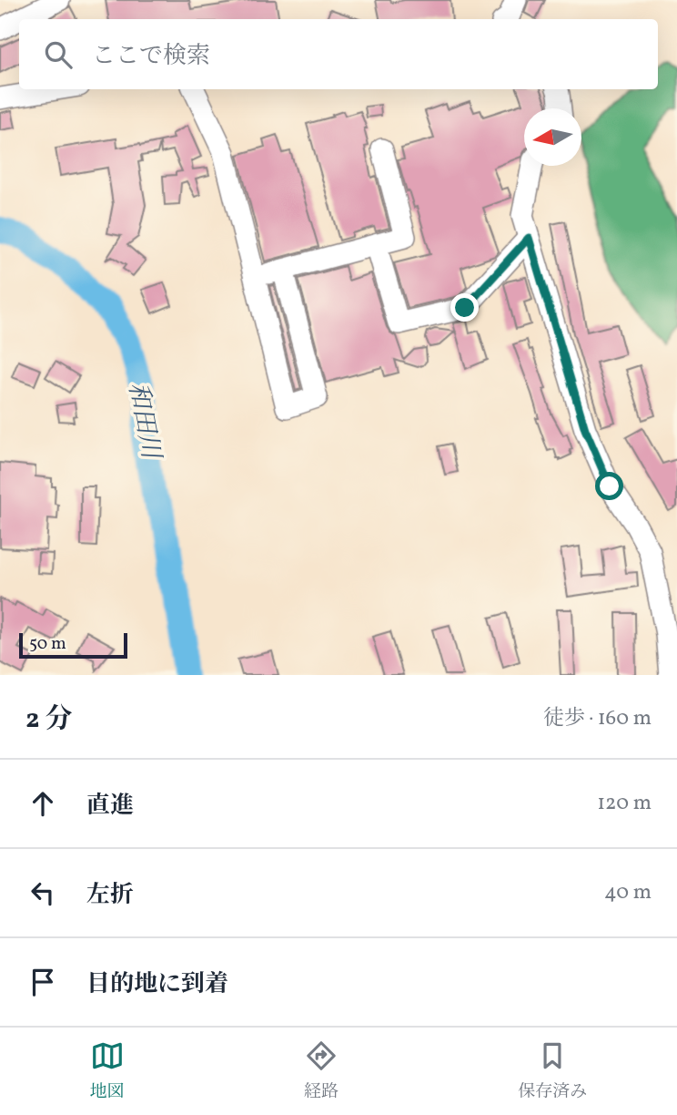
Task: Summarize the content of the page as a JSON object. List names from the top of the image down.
{
  "water": ["和田川"],
  "scale_bar": "50 m",
  "north": "left",
  "page": {
    "search": "ここで検索",
    "scale": "50 m",
    "heading": ["2 分", "徒歩 · 160 m"],
    "list": [
      ["直進", "120 m"],
      ["左折", "40 m"],
      "目的地に到着"
    ],
    "nav": ["地図", "経路", "保存済み"]
  }
}
